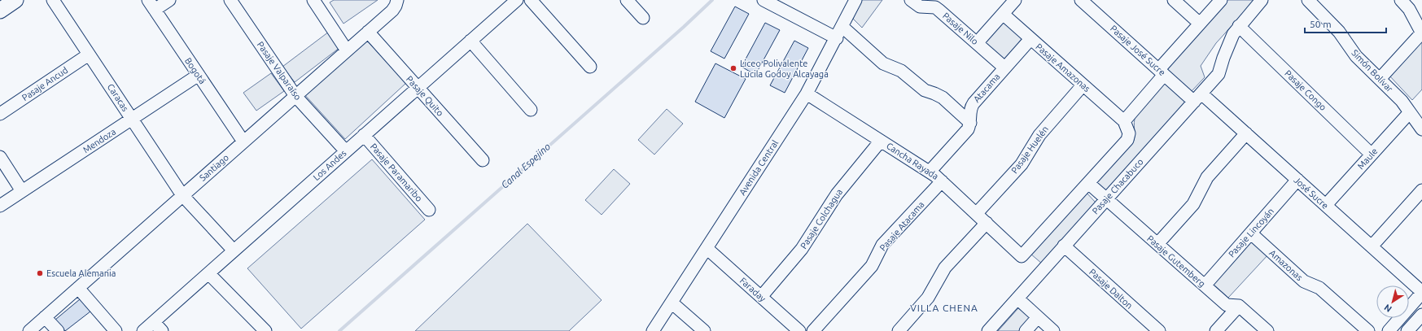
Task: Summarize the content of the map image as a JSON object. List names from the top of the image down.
{
  "streets": {
    "street": [
      "Pasaje Nilo",
      "Pasaje José Sucre",
      "Pasaje Amazonas",
      "Bogotá",
      "Pasaje Valparaíso",
      "Simón Bolívar",
      "Pasaje Ancud",
      "Atacama",
      "Pasaje Congo",
      "Pasaje Quito",
      "Caracas",
      "Mendoza",
      "Pasaje Huelén",
      "Maule",
      "Cancha Rayada",
      "Los Andes",
      "Santiago",
      "Avenida Central",
      "Pasaje Paramaribo",
      "Pasaje Chacabuco",
      "José Sucre",
      "Pasaje Colchagua",
      "Pasaje Atacama",
      "Pasaje Lincoyán",
      "Pasaje Gutemberg",
      "Amazonas",
      "Pasaje Dalton",
      "Faraday"
    ]
  },
  "crossings": [
    ["Pasaje Nilo", "Atacama"],
    ["Pasaje José Sucre", "Pasaje Chacabuco"],
    ["Pasaje José Sucre", "José Sucre"],
    ["Pasaje Amazonas", "Atacama"],
    ["Pasaje Amazonas", "Pasaje Huelén"],
    ["Bogotá", "Mendoza"],
    ["Bogotá", "Santiago"],
    ["Pasaje Valparaíso", "Los Andes"],
    ["Pasaje Valparaíso", "Santiago"],
    ["Simón Bolívar", "Maule"],
    ["Pasaje Ancud", "Caracas"],
    ["Atacama", "Cancha Rayada"],
    ["Pasaje Congo", "Maule"],
    ["Pasaje Congo", "Pasaje Chacabuco"],
    ["Pasaje Quito", "Los Andes"],
    ["Pasaje Quito", "Santiago"],
    ["Caracas", "Mendoza"],
    ["Caracas", "Los Andes"],
    ["Caracas", "Santiago"],
    ["Pasaje Huelén", "Cancha Rayada"],
    ["Maule", "José Sucre"],
    ["Cancha Rayada", "Avenida Central"],
    ["Cancha Rayada", "Pasaje Colchagua"],
    ["Cancha Rayada", "Pasaje Atacama"],
    ["Cancha Rayada", "Pasaje Gutemberg"],
    ["Los Andes", "Pasaje Paramaribo"],
    ["Avenida Central", "Faraday"],
    ["Pasaje Chacabuco", "José Sucre"],
    ["Pasaje Chacabuco", "Pasaje Gutemberg"],
    ["Pasaje Chacabuco", "Pasaje Dalton"],
    ["José Sucre", "Pasaje Lincoyán"],
    ["Pasaje Colchagua", "Faraday"],
    ["Pasaje Lincoyán", "Pasaje Gutemberg"],
    ["Pasaje Lincoyán", "Amazonas"]
  ],
  "districts": ["VILLA CHENA"],
  "water": ["Canal Espejino"],
  "places": ["Liceo Polivalente Lucila Godoy Alcayaga", "Escuela Alemania"],
  "scale_bar": "50 m",
  "north": "bottom left"
}
